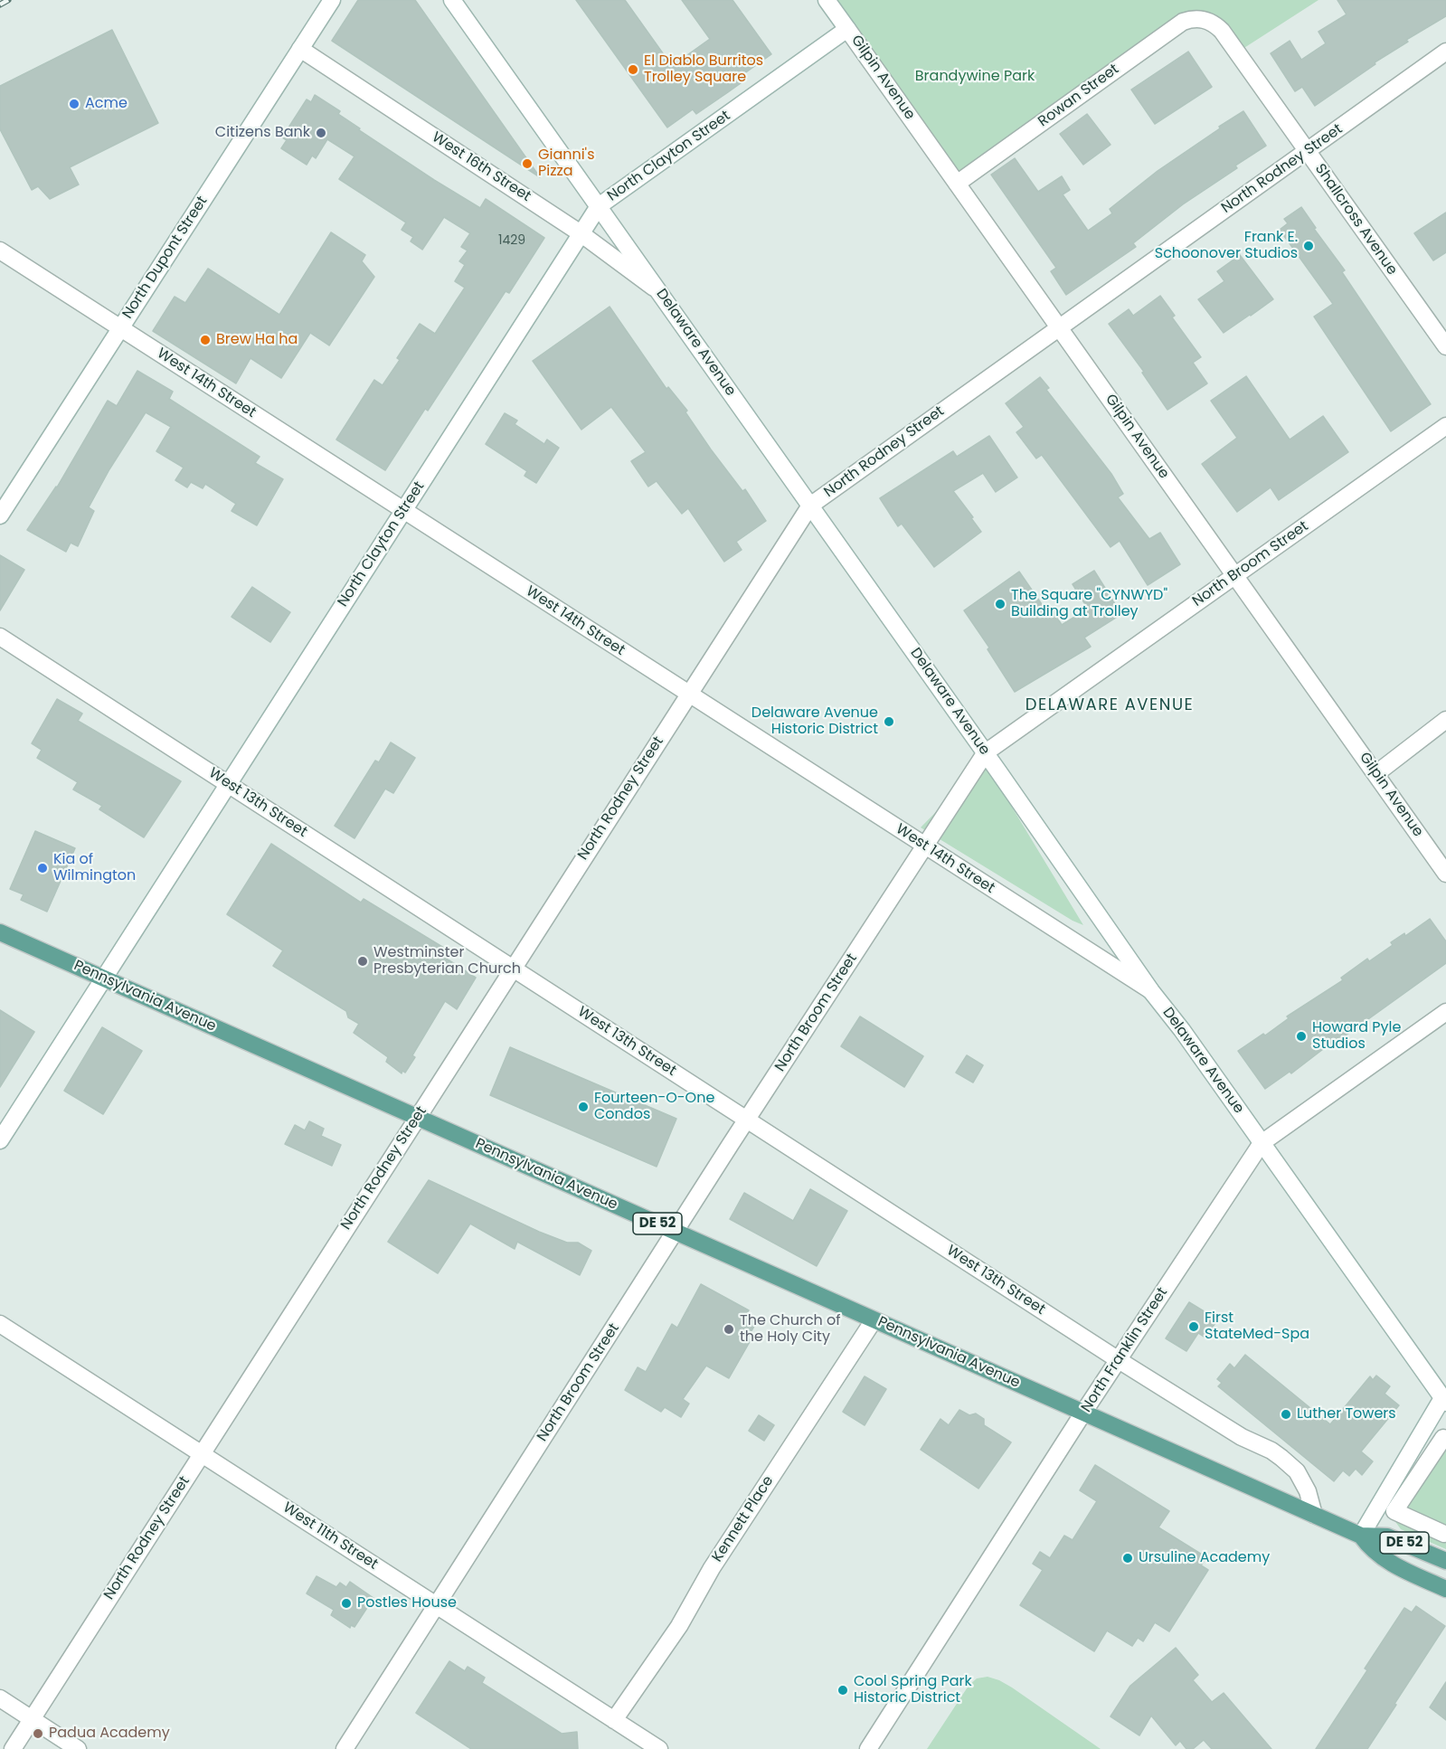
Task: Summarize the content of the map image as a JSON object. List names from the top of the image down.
{
  "streets": {
    "main road": ["Pennsylvania Avenue", "DE 52"],
    "street": [
      "Gilpin Avenue",
      "Rowan Street",
      "North Clayton Street",
      "West 16th Street",
      "North Rodney Street",
      "Shallcross Avenue",
      "North Dupont Street",
      "Delaware Avenue",
      "West 14th Street",
      "North Broom Street",
      "West 13th Street",
      "North Franklin Street",
      "Kennett Place",
      "West 11th Street"
    ]
  },
  "crossings": [
    ["Gilpin Avenue", "Rowan Street"],
    ["Gilpin Avenue", "North Clayton Street"],
    ["Gilpin Avenue", "North Rodney Street"],
    ["Gilpin Avenue", "North Broom Street"],
    ["Rowan Street", "Shallcross Avenue"],
    ["North Clayton Street", "West 16th Street"],
    ["North Clayton Street", "Delaware Avenue"],
    ["North Clayton Street", "West 14th Street"],
    ["North Clayton Street", "West 13th Street"],
    ["North Clayton Street", "Pennsylvania Avenue"],
    ["West 16th Street", "North Dupont Street"],
    ["West 16th Street", "Delaware Avenue"],
    ["North Rodney Street", "Shallcross Avenue"],
    ["North Rodney Street", "Delaware Avenue"],
    ["North Rodney Street", "West 14th Street"],
    ["North Rodney Street", "West 13th Street"],
    ["North Rodney Street", "Pennsylvania Avenue"],
    ["North Rodney Street", "West 11th Street"],
    ["North Dupont Street", "West 14th Street"],
    ["Delaware Avenue", "West 14th Street"],
    ["Delaware Avenue", "North Broom Street"],
    ["Delaware Avenue", "North Franklin Street"],
    ["West 14th Street", "North Broom Street"],
    ["North Broom Street", "West 13th Street"],
    ["North Broom Street", "Pennsylvania Avenue"],
    ["North Broom Street", "West 11th Street"],
    ["West 13th Street", "Pennsylvania Avenue"],
    ["West 13th Street", "North Franklin Street"],
    ["Pennsylvania Avenue", "North Franklin Street"],
    ["Pennsylvania Avenue", "Kennett Place"],
    ["Kennett Place", "West 11th Street"]
  ],
  "districts": ["DELAWARE AVENUE"],
  "parks": ["Brandywine Park"],
  "places": [
    "El Diablo Burritos Trolley Square",
    "Acme",
    "Citizens Bank",
    "Gianni's Pizza",
    "Frank E. Schoonover Studios",
    "Brew Ha ha",
    "The Square \"CYNWYD\" Building at Trolley",
    "Delaware Avenue Historic District",
    "Kia of Wilmington",
    "Westminster Presbyterian Church",
    "Howard Pyle Studios",
    "Fourteen-O-One Condos",
    "First StateMed-Spa",
    "The Church of the Holy City",
    "Luther Towers",
    "Ursuline Academy",
    "Postles House",
    "Cool Spring Park Historic District",
    "Padua Academy"
  ],
  "house_numbers": ["1429"]
}
